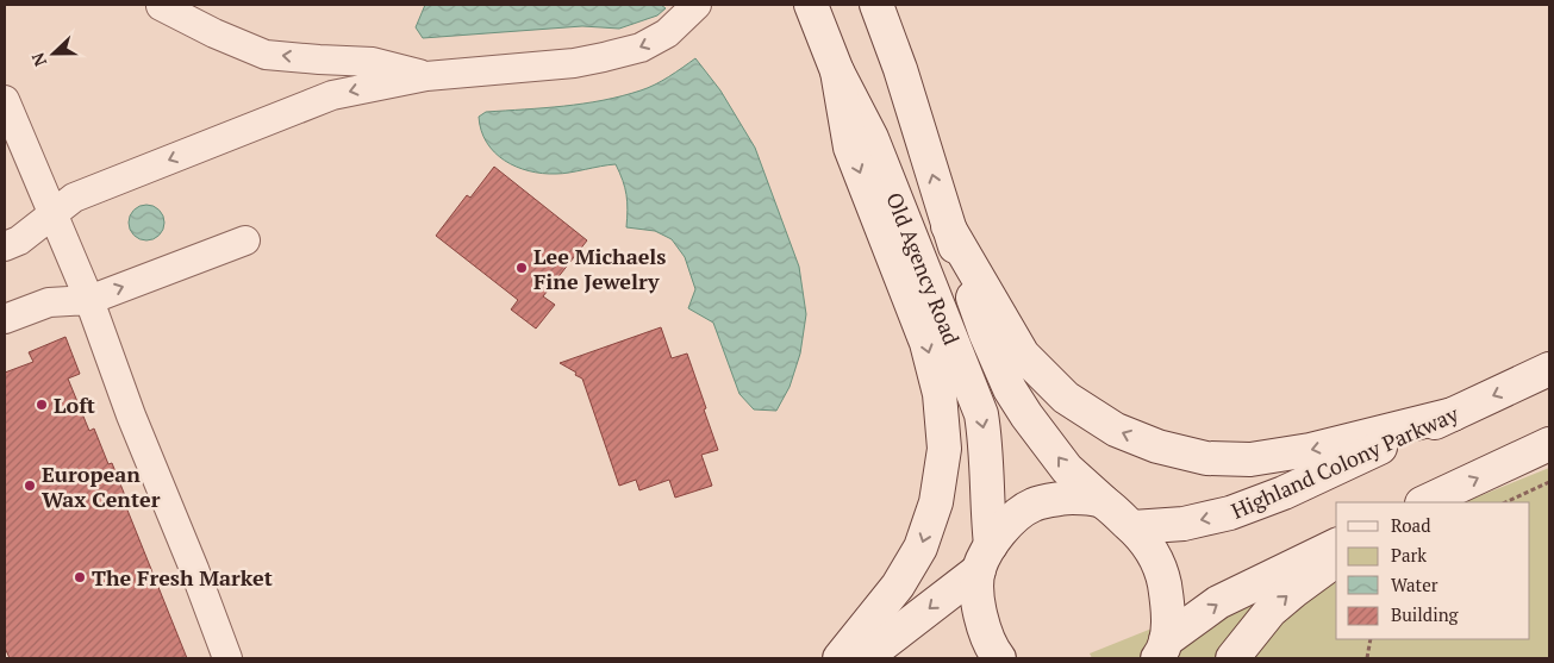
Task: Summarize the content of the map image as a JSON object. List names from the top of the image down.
{
  "streets": {
    "street": ["Old Agency Road", "Highland Colony Parkway"]
  },
  "crossings": [
    ["Old Agency Road", "Highland Colony Parkway"]
  ],
  "places": [
    "Lee Michaels Fine Jewelry",
    "Loft",
    "European Wax Center",
    "The Fresh Market"
  ],
  "legend": [
    "Road",
    "Park",
    "Water",
    "Building"
  ],
  "north": "left"
}
